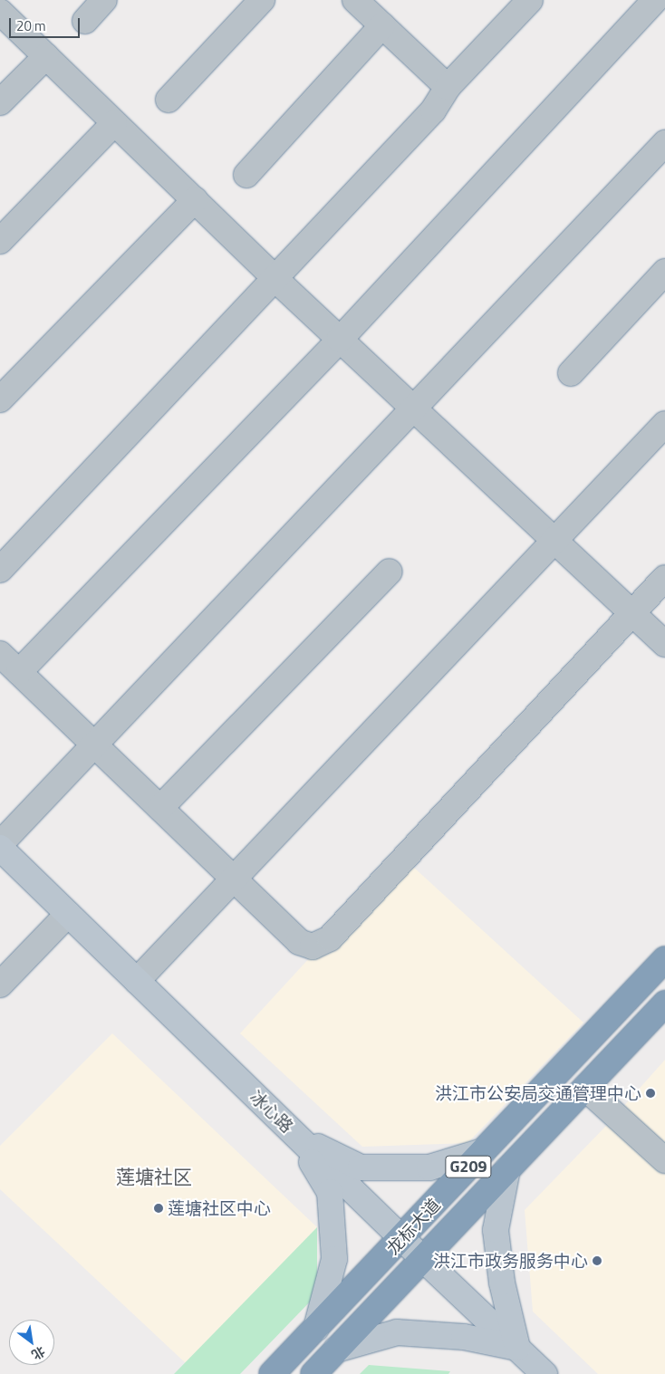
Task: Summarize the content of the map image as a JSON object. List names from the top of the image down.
{
  "streets": {
    "highway": ["G209", "龙标大道"],
    "street": ["冰心路"]
  },
  "crossings": [
    ["冰心路", "龙标大道"]
  ],
  "districts": ["莲塘社区"],
  "places": ["洪江市公安局交通管理中心", "莲塘社区中心", "洪江市政务服务中心"],
  "scale_bar": "20 m",
  "north": "bottom right"
}
